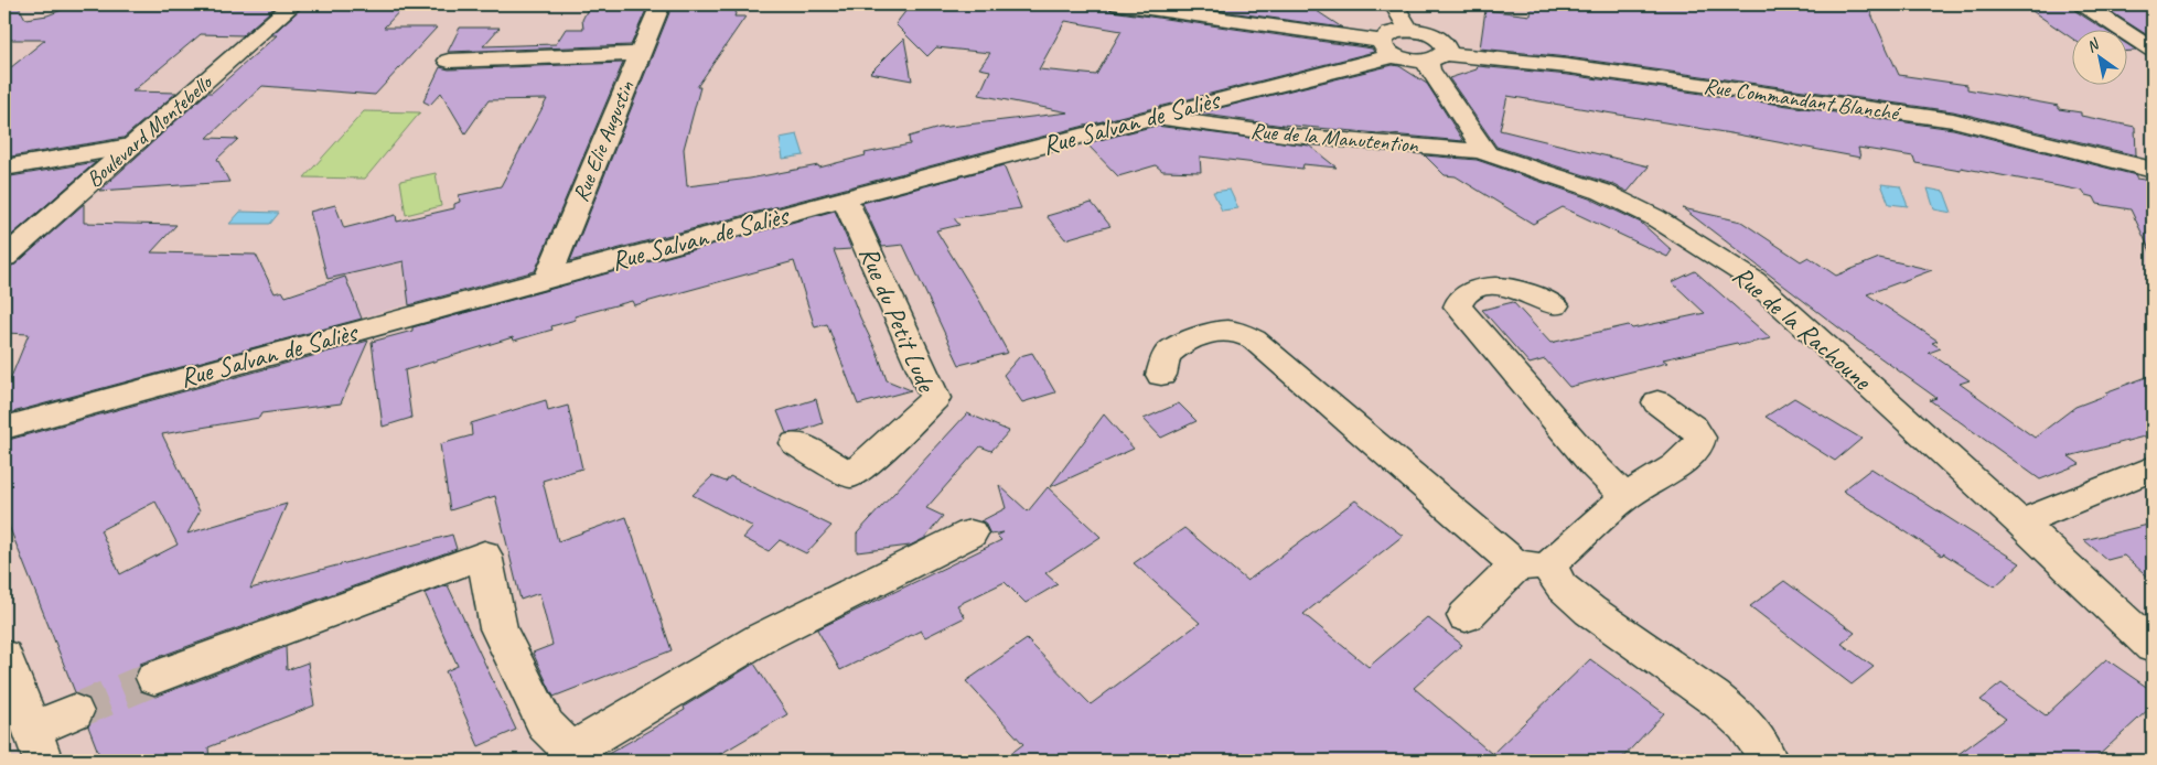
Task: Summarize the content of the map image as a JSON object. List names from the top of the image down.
{
  "streets": {
    "street": [
      "Rue Commandant Blanché",
      "Rue Salvan de Saliès",
      "Boulevard Montebello",
      "Rue de la Manutention",
      "Rue Elie Augustin",
      "Rue du Petit Lude",
      "Rue de la Rachoune"
    ]
  },
  "crossings": [
    ["Rue Commandant Blanché", "Rue Salvan de Saliès"],
    ["Rue Salvan de Saliès", "Rue de la Manutention"],
    ["Rue Salvan de Saliès", "Rue Elie Augustin"],
    ["Rue Salvan de Saliès", "Rue du Petit Lude"],
    ["Rue de la Manutention", "Rue de la Rachoune"]
  ],
  "north": "top left"
}
